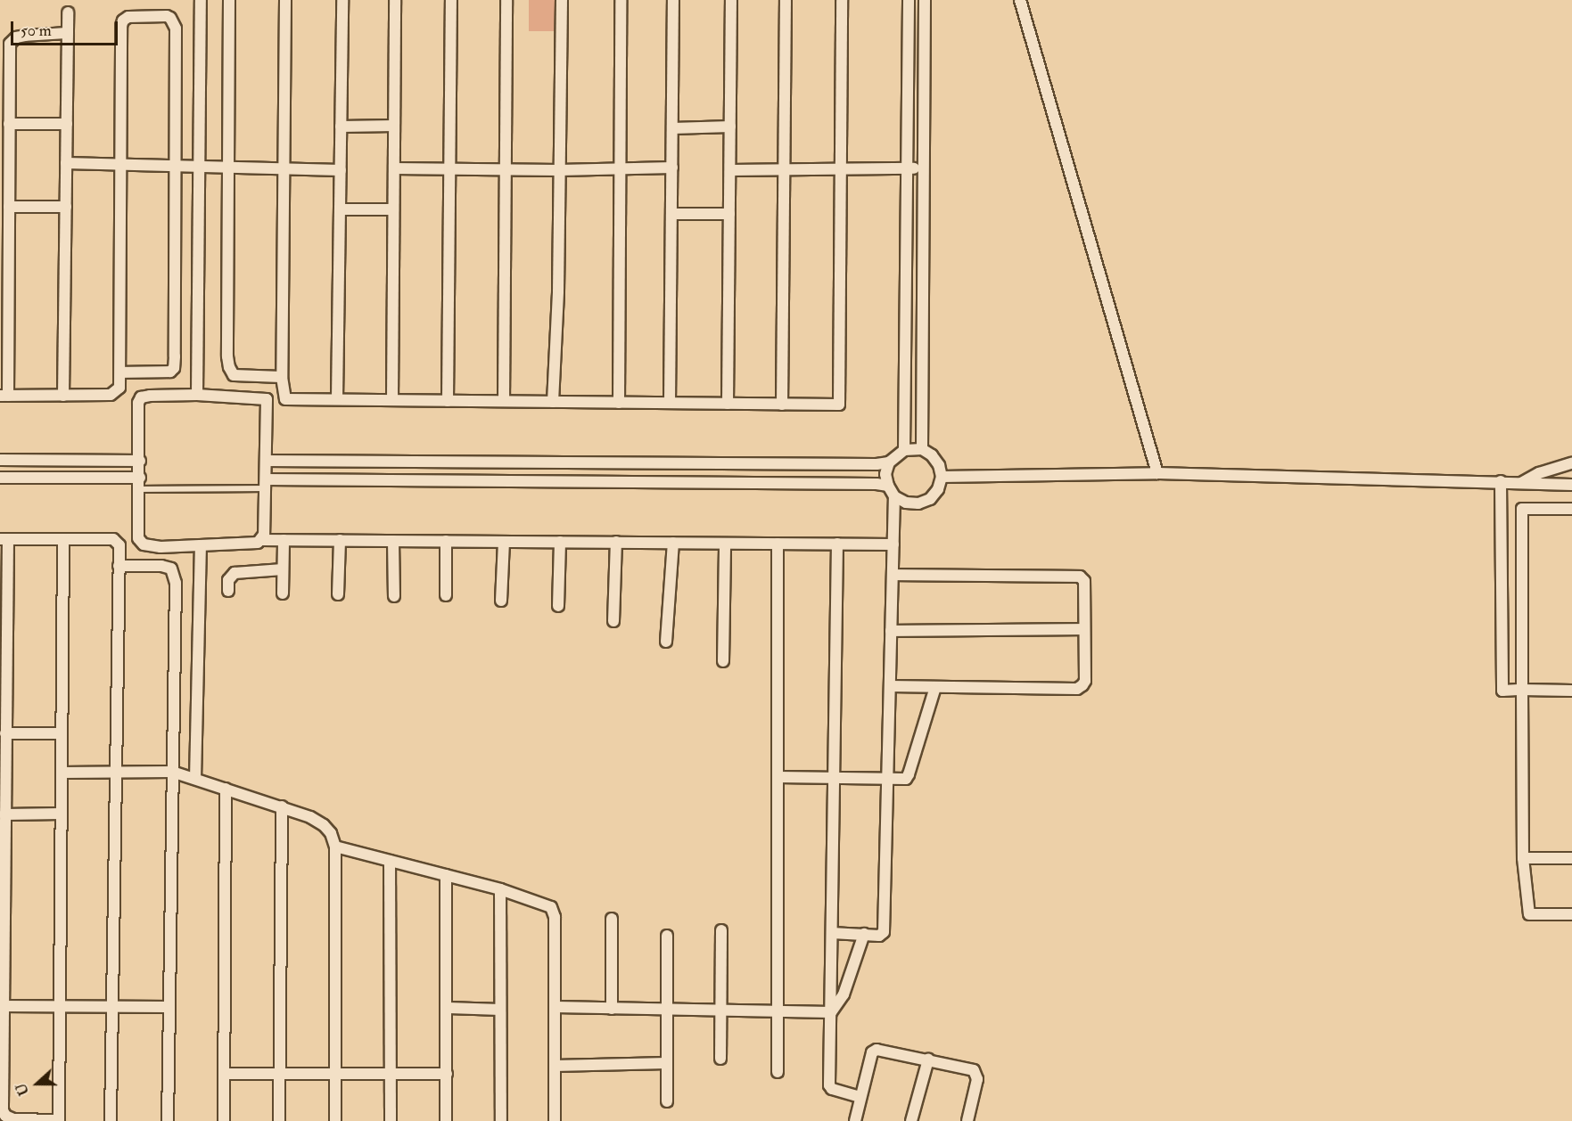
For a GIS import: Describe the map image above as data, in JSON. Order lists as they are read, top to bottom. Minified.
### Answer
{"scale_bar":"50 m","north":"left"}
